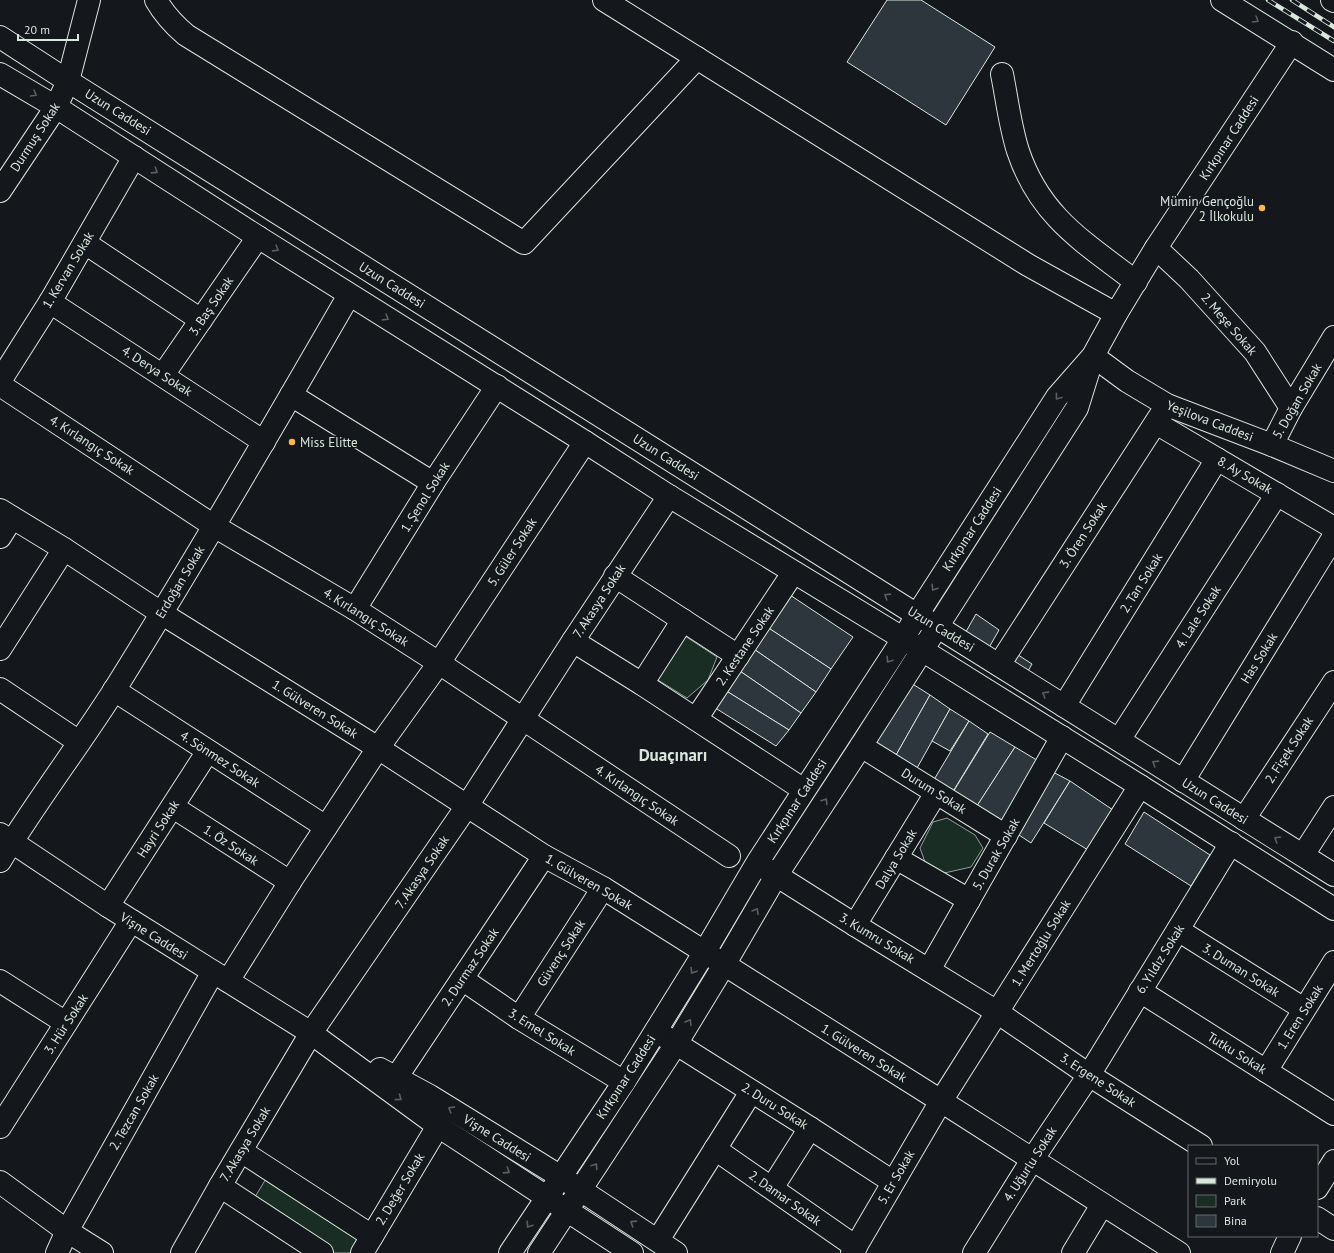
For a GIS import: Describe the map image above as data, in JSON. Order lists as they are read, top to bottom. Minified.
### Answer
{"streets":{"main road":["Uzun Caddesi","Durmuş Sokak","Kırkpınar Caddesi","1. Kervan Sokak","3. Baş Sokak","2. Meşe Sokak","4. Derya Sokak","5. Doğan Sokak","Yeşilova Caddesi","4. Kırlangıç Sokak","8. Ay Sokak","1. Şenol Sokak","3. Ören Sokak","5. Güler Sokak","Erdoğan Sokak","2. Tan Sokak","7. Akasya Sokak","4. Lale Sokak","2. Kestane Sokak","Has Sokak","1. Gülveren Sokak","2. Fişek Sokak","4. Sönmez Sokak","Durum Sokak","Hayri Sokak","1. Öz Sokak","5. Durak Sokak","Dalya Sokak","Vişne Caddesi","3. Kumru Sokak","1. Mertoğlu Sokak","Güvenç Sokak","6. Yıldız Sokak","2. Durmaz Sokak","3. Duman Sokak","1. Eren Sokak","3. Hür Sokak","3. Emel Sokak","Tutku Sokak","3. Ergene Sokak","2. Duru Sokak","2. Tezcan Sokak","4. Uğurlu Sokak","5. Er Sokak","2. Değer Sokak","2. Damar Sokak"]},"crossings":[["Uzun Caddesi","Durmuş Sokak"],["Uzun Caddesi","Kırkpınar Caddesi"],["Uzun Caddesi","1. Kervan Sokak"],["Uzun Caddesi","3. Baş Sokak"],["Uzun Caddesi","1. Şenol Sokak"],["Uzun Caddesi","3. Ören Sokak"],["Uzun Caddesi","5. Güler Sokak"],["Uzun Caddesi","Erdoğan Sokak"],["Uzun Caddesi","2. Tan Sokak"],["Uzun Caddesi","7. Akasya Sokak"],["Uzun Caddesi","4. Lale Sokak"],["Uzun Caddesi","2. Kestane Sokak"],["Uzun Caddesi","Has Sokak"],["Uzun Caddesi","2. Fişek Sokak"],["Uzun Caddesi","5. Durak Sokak"],["Uzun Caddesi","1. Mertoğlu Sokak"],["Uzun Caddesi","6. Yıldız Sokak"],["Kırkpınar Caddesi","2. Meşe Sokak"],["Kırkpınar Caddesi","Yeşilova Caddesi"],["Kırkpınar Caddesi","1. Gülveren Sokak"],["Kırkpınar Caddesi","Durum Sokak"],["Kırkpınar Caddesi","Vişne Caddesi"],["Kırkpınar Caddesi","3. Kumru Sokak"],["Kırkpınar Caddesi","3. Emel Sokak"],["Kırkpınar Caddesi","2. Duru Sokak"],["1. Kervan Sokak","4. Derya Sokak"],["3. Baş Sokak","4. Derya Sokak"],["2. Meşe Sokak","5. Doğan Sokak"],["4. Derya Sokak","Erdoğan Sokak"],["5. Doğan Sokak","Yeşilova Caddesi"],["Yeşilova Caddesi","8. Ay Sokak"],["Yeşilova Caddesi","3. Ören Sokak"],["4. Kırlangıç Sokak","1. Şenol Sokak"],["4. Kırlangıç Sokak","5. Güler Sokak"],["4. Kırlangıç Sokak","Erdoğan Sokak"],["4. Kırlangıç Sokak","7. Akasya Sokak"],["8. Ay Sokak","3. Ören Sokak"],["8. Ay Sokak","2. Tan Sokak"],["8. Ay Sokak","4. Lale Sokak"],["5. Güler Sokak","1. Gülveren Sokak"],["5. Güler Sokak","4. Sönmez Sokak"],["5. Güler Sokak","2. Tezcan Sokak"],["Erdoğan Sokak","1. Gülveren Sokak"],["Erdoğan Sokak","4. Sönmez Sokak"],["Erdoğan Sokak","Vişne Caddesi"],["7. Akasya Sokak","1. Gülveren Sokak"],["7. Akasya Sokak","Vişne Caddesi"],["1. Gülveren Sokak","1. Mertoğlu Sokak"],["1. Gülveren Sokak","Güvenç Sokak"],["1. Gülveren Sokak","2. Durmaz Sokak"],["1. Gülveren Sokak","4. Uğurlu Sokak"],["1. Gülveren Sokak","5. Er Sokak"],["4. Sönmez Sokak","Hayri Sokak"],["4. Sönmez Sokak","2. Tezcan Sokak"],["Durum Sokak","5. Durak Sokak"],["Durum Sokak","Dalya Sokak"],["Hayri Sokak","1. Öz Sokak"],["Hayri Sokak","Vişne Caddesi"],["1. Öz Sokak","2. Tezcan Sokak"],["5. Durak Sokak","3. Kumru Sokak"],["Dalya Sokak","3. Kumru Sokak"],["Vişne Caddesi","2. Durmaz Sokak"],["Vişne Caddesi","3. Hür Sokak"],["Vişne Caddesi","2. Tezcan Sokak"],["Vişne Caddesi","2. Değer Sokak"],["3. Kumru Sokak","1. Mertoğlu Sokak"],["3. Kumru Sokak","3. Ergene Sokak"],["1. Mertoğlu Sokak","3. Ergene Sokak"],["1. Mertoğlu Sokak","5. Er Sokak"],["Güvenç Sokak","3. Emel Sokak"],["6. Yıldız Sokak","3. Duman Sokak"],["6. Yıldız Sokak","Tutku Sokak"],["6. Yıldız Sokak","3. Ergene Sokak"],["6. Yıldız Sokak","4. Uğurlu Sokak"],["2. Durmaz Sokak","3. Emel Sokak"],["3. Duman Sokak","1. Eren Sokak"],["1. Eren Sokak","Tutku Sokak"],["3. Ergene Sokak","4. Uğurlu Sokak"],["2. Duru Sokak","5. Er Sokak"],["5. Er Sokak","2. Damar Sokak"]],"districts":["Duaçınarı"],"places":["Mümin Gençoğlu 2 İlkokulu","Miss Elitte"],"legend":["Yol","Demiryolu","Park","Bina"],"scale_bar":"20 m"}
